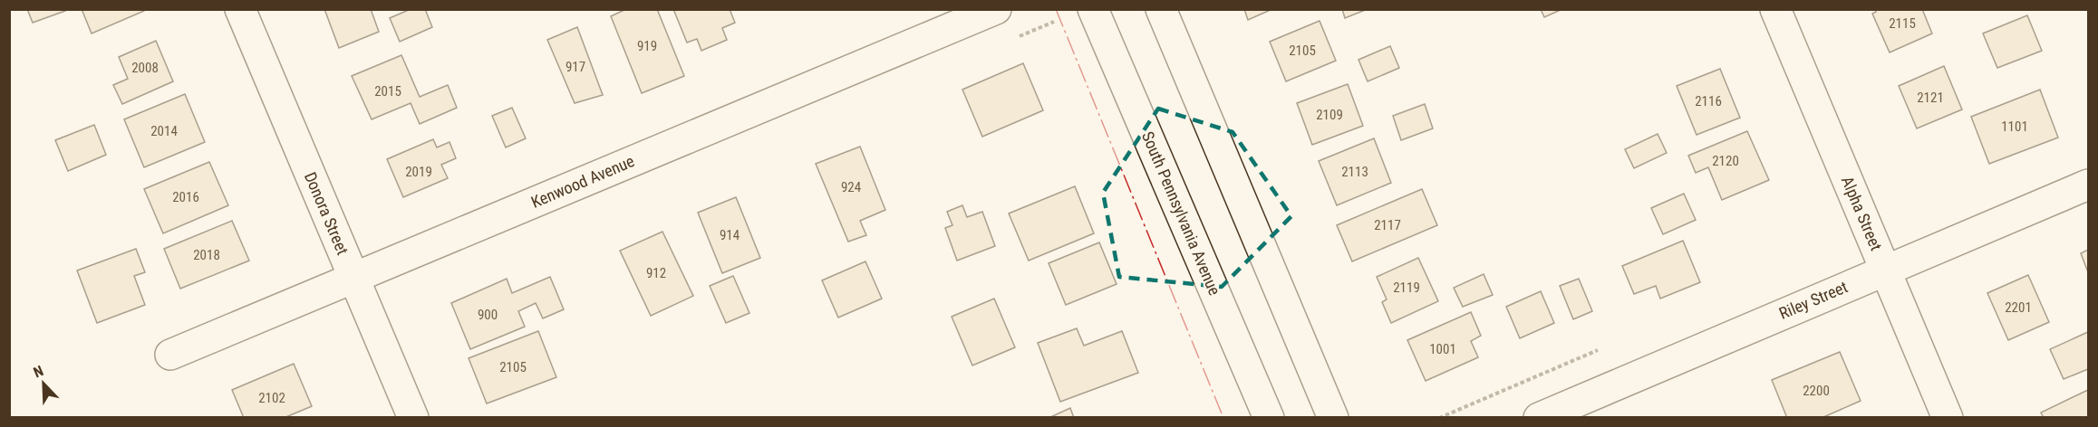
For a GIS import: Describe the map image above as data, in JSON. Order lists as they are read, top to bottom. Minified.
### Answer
{"streets":{"street":["Kenwood Avenue","Donora Street","South Pennsylvania Avenue","Alpha Street","Riley Street"]},"crossings":[["Kenwood Avenue","Donora Street"],["Alpha Street","Riley Street"]],"house_numbers":["2115","919","2105","917","2008","2015","2121","2116","2109","1101","2014","2120","2019","2113","924","2016","2117","914","2018","912","2119","2201","900","1001","2105","2200","2102"],"north":"top left"}
